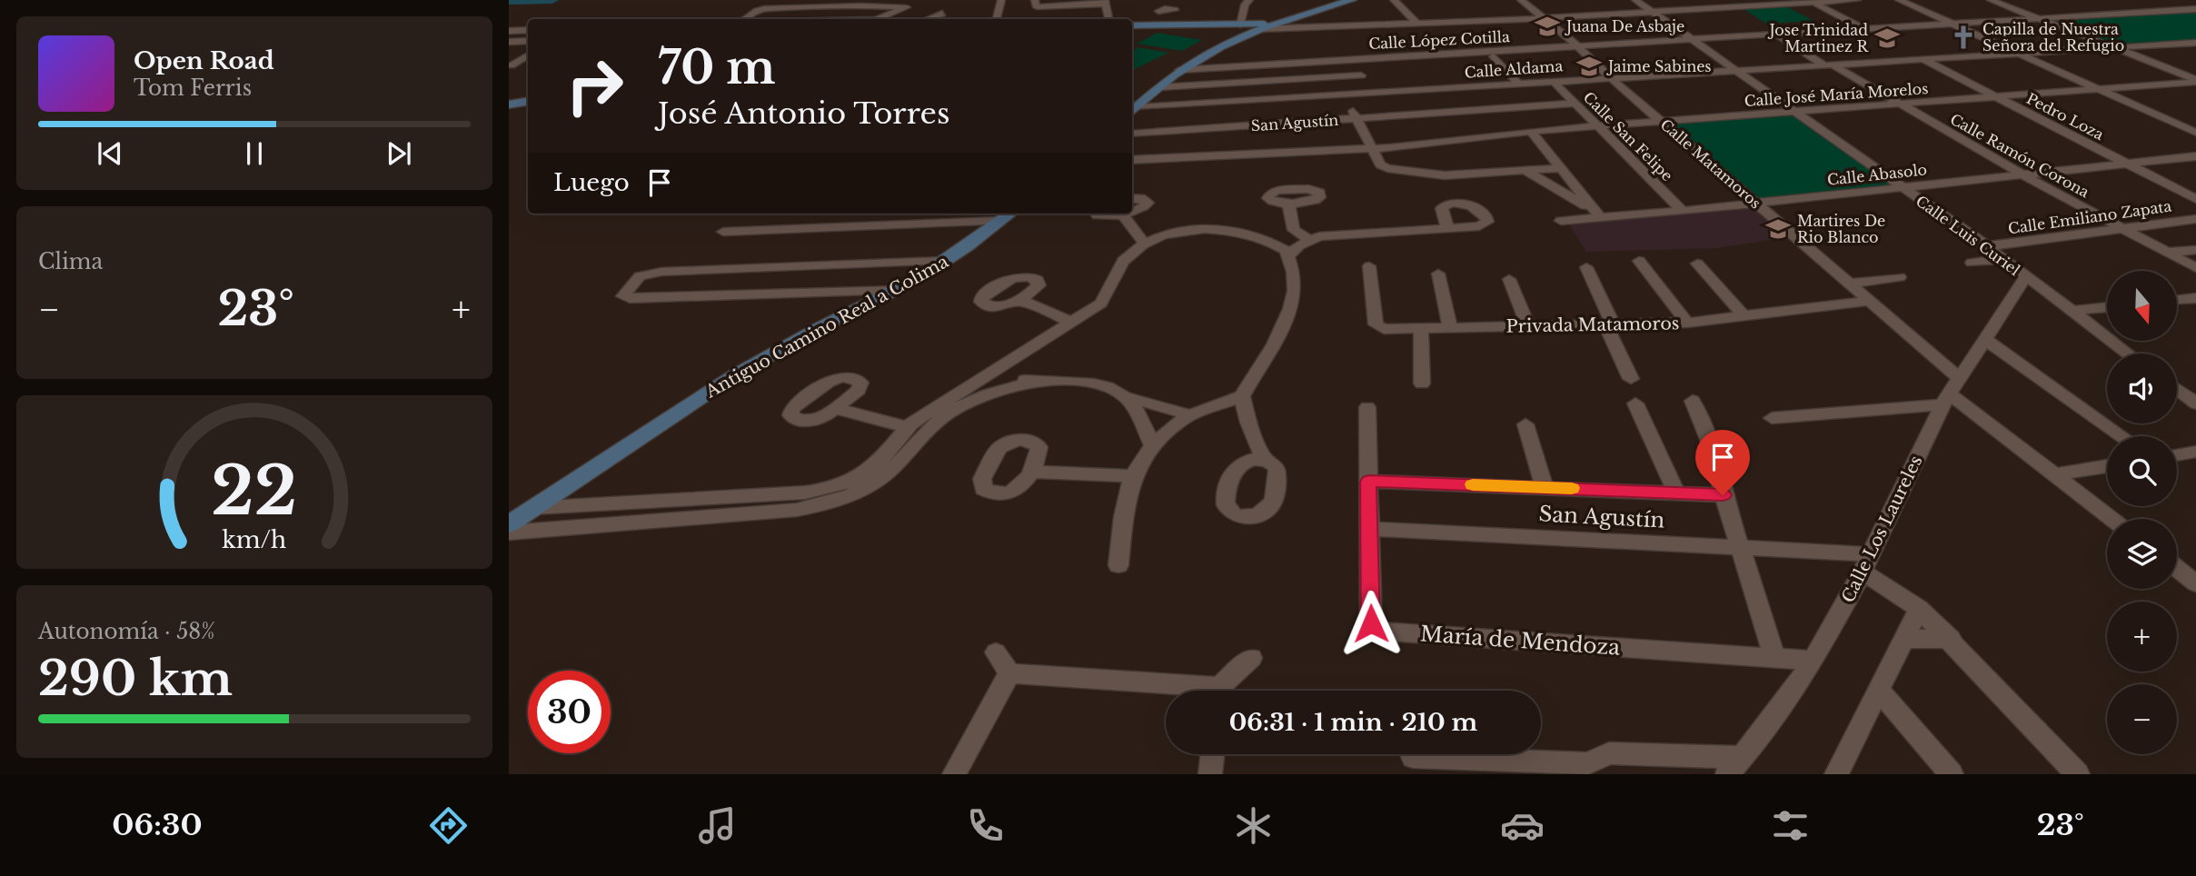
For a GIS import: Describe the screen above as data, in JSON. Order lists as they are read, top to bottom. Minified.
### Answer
{"streets":{"main road":["Antiguo Camino Real a Colima"],"street":["Calle López Cotilla","Calle Aldama","Calle José María Morelos","Pedro Loza","San Agustín","Calle San Felipe","Calle Ramón Corona","Calle Matamoros","Calle Abasolo","Calle Emiliano Zapata","Calle Luis Curiel","Privada Matamoros","Calle Los Laureles","María de Mendoza"]},"crossings":[["Calle López Cotilla","Calle Ramón Corona"],["Calle López Cotilla","Calle Matamoros"],["Calle López Cotilla","Calle Luis Curiel"],["Calle Aldama","Pedro Loza"],["Calle Aldama","Calle San Felipe"],["Calle Aldama","Calle Ramón Corona"],["Calle Aldama","Calle Matamoros"],["Calle Aldama","Calle Luis Curiel"],["Calle José María Morelos","Pedro Loza"],["Calle José María Morelos","Calle San Felipe"],["Calle José María Morelos","Calle Ramón Corona"],["Calle José María Morelos","Calle Matamoros"],["Calle José María Morelos","Calle Luis Curiel"],["Pedro Loza","Calle Abasolo"],["San Agustín","Calle San Felipe"],["San Agustín","Calle Los Laureles"],["San Agustín","María de Mendoza"],["Calle San Felipe","Calle Abasolo"],["Calle Ramón Corona","Calle Abasolo"],["Calle Ramón Corona","Calle Emiliano Zapata"],["Calle Matamoros","Calle Abasolo"],["Calle Matamoros","Privada Matamoros"],["Calle Matamoros","Calle Los Laureles"],["Calle Abasolo","Calle Luis Curiel"],["Calle Emiliano Zapata","Calle Luis Curiel"],["Calle Luis Curiel","Calle Los Laureles"],["Calle Los Laureles","María de Mendoza"]],"places":{"school or university":["Juana De Asbaje","Jose Trinidad Martinez R","Jaime Sabines","Martires De Rio Blanco"],"church":["Capilla de Nuestra Señora del Refugio"]},"north":"bottom","page":{"turn":["70 m","José Antonio Torres"],"song":["Open Road","Tom Ferris"],"then":"Luego","tile":["Clima",["Autonomía · 58%","290 km"]],"map_buttons":["+","−"],"heat":["−","23°","+"],"limit":"30","trip":"06:31 · 1 min · 210 m","tabs":["06:30","23°"],"gauge":["22","km/h"]}}
